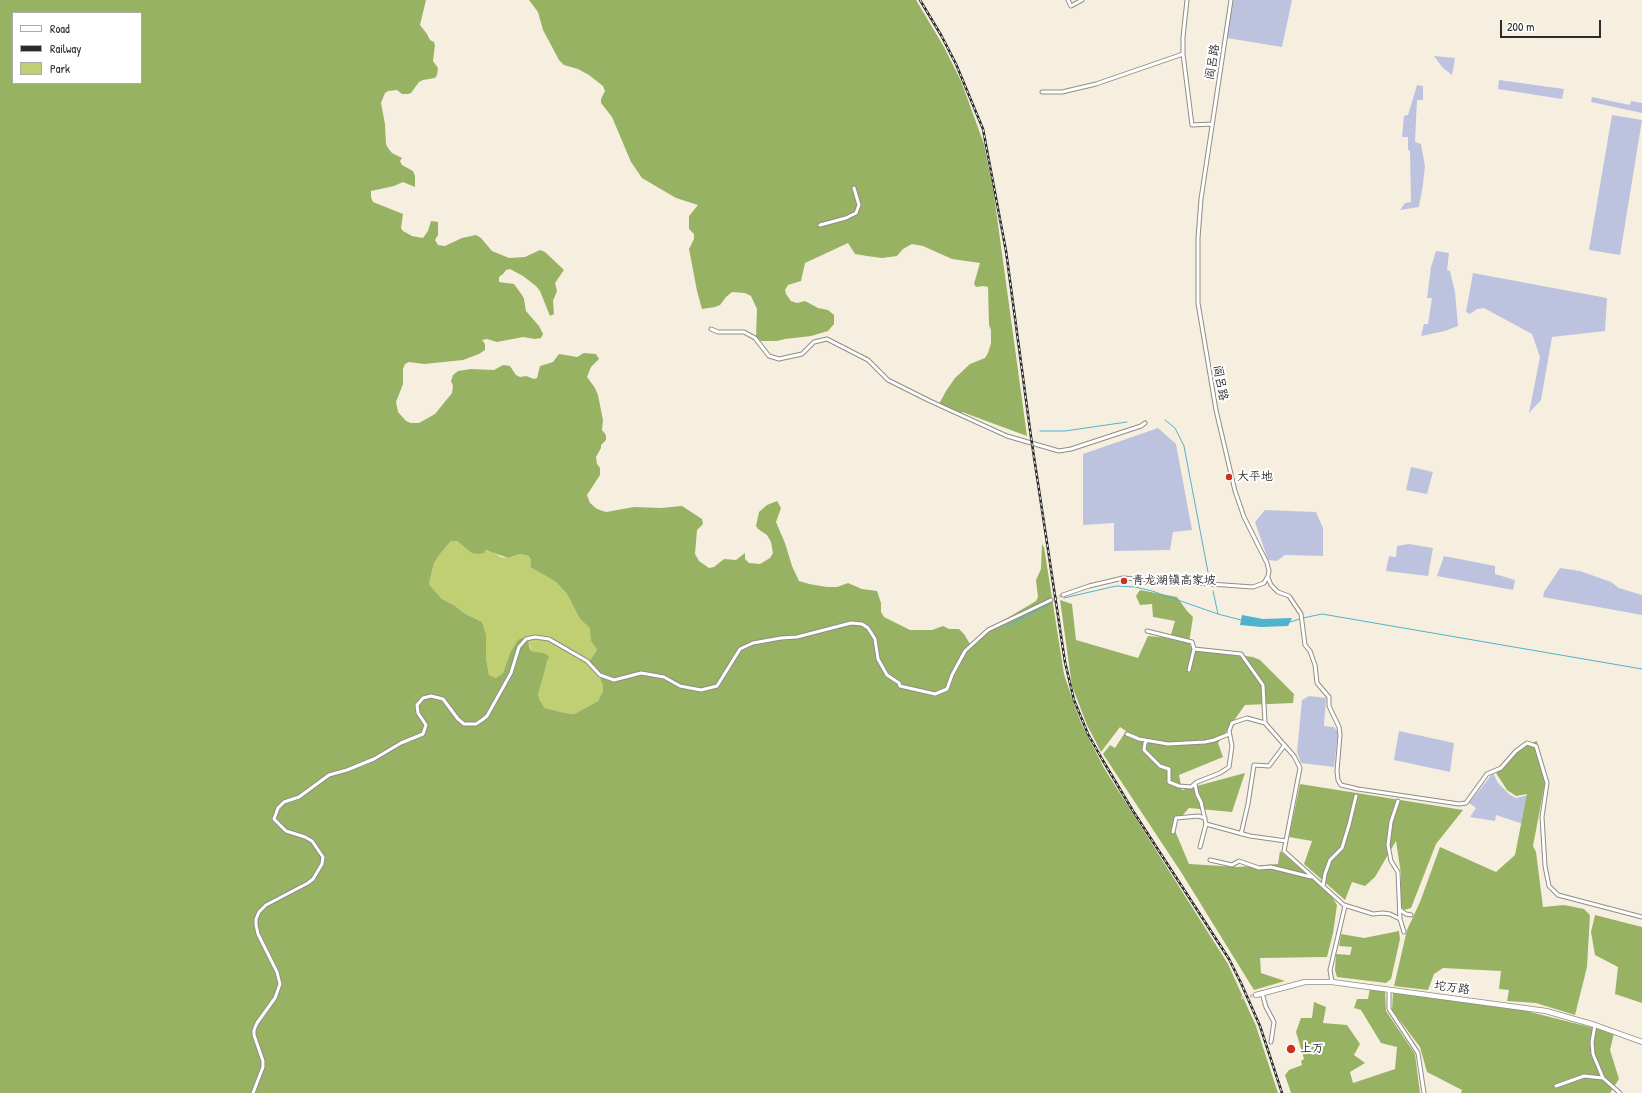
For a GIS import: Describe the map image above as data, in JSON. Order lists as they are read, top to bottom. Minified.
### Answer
{"streets":{"main road":["坨万路"],"street":["阎吕路"]},"places":["大平地","青龙湖镇高家坡","上万"],"legend":["Road","Railway","Park"],"scale_bar":"200 m"}
